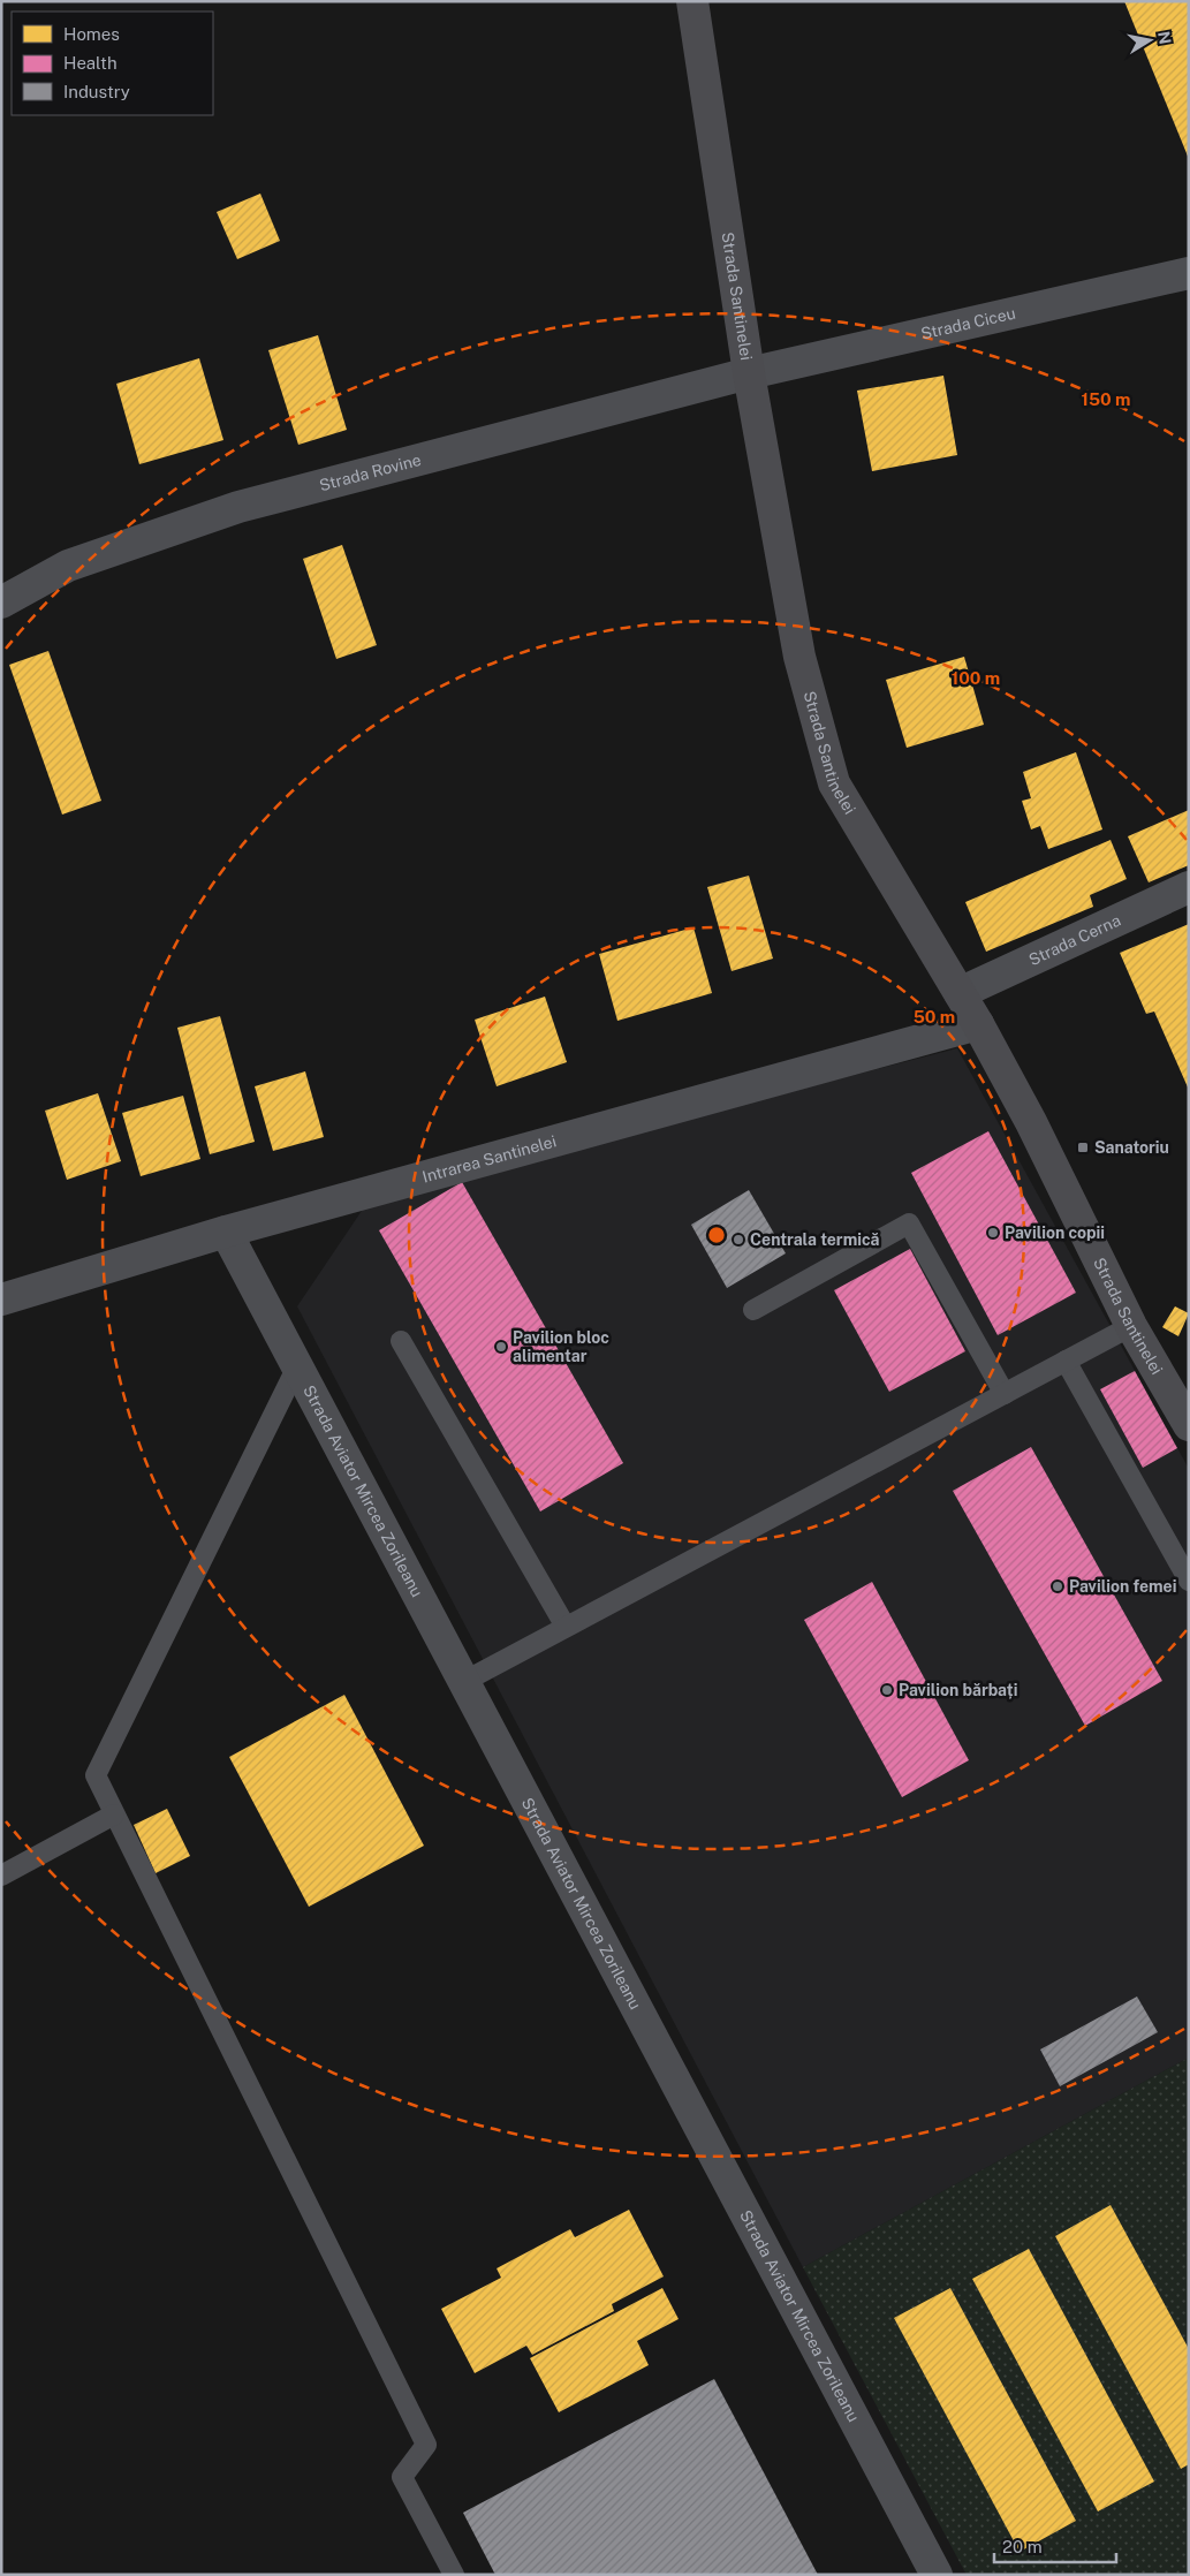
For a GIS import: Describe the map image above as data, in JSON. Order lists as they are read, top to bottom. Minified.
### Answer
{"streets":{"street":["Strada Santinelei","Strada Ciceu","Strada Rovine","Strada Cerna","Intrarea Santinelei","Strada Aviator Mircea Zorileanu"]},"crossings":[["Strada Santinelei","Strada Ciceu"],["Strada Santinelei","Strada Rovine"],["Strada Santinelei","Strada Cerna"],["Strada Santinelei","Intrarea Santinelei"],["Strada Ciceu","Strada Rovine"],["Intrarea Santinelei","Strada Aviator Mircea Zorileanu"]],"places":{"transit":["Sanatoriu"],"other":["Pavilion copii","Centrala termică","Pavilion bloc alimentar","Pavilion femei","Pavilion bărbați"]},"legend":["Homes","Health","Industry"],"scale_bar":"20 m","north":"right","rings":["150 m","100 m","50 m"]}
